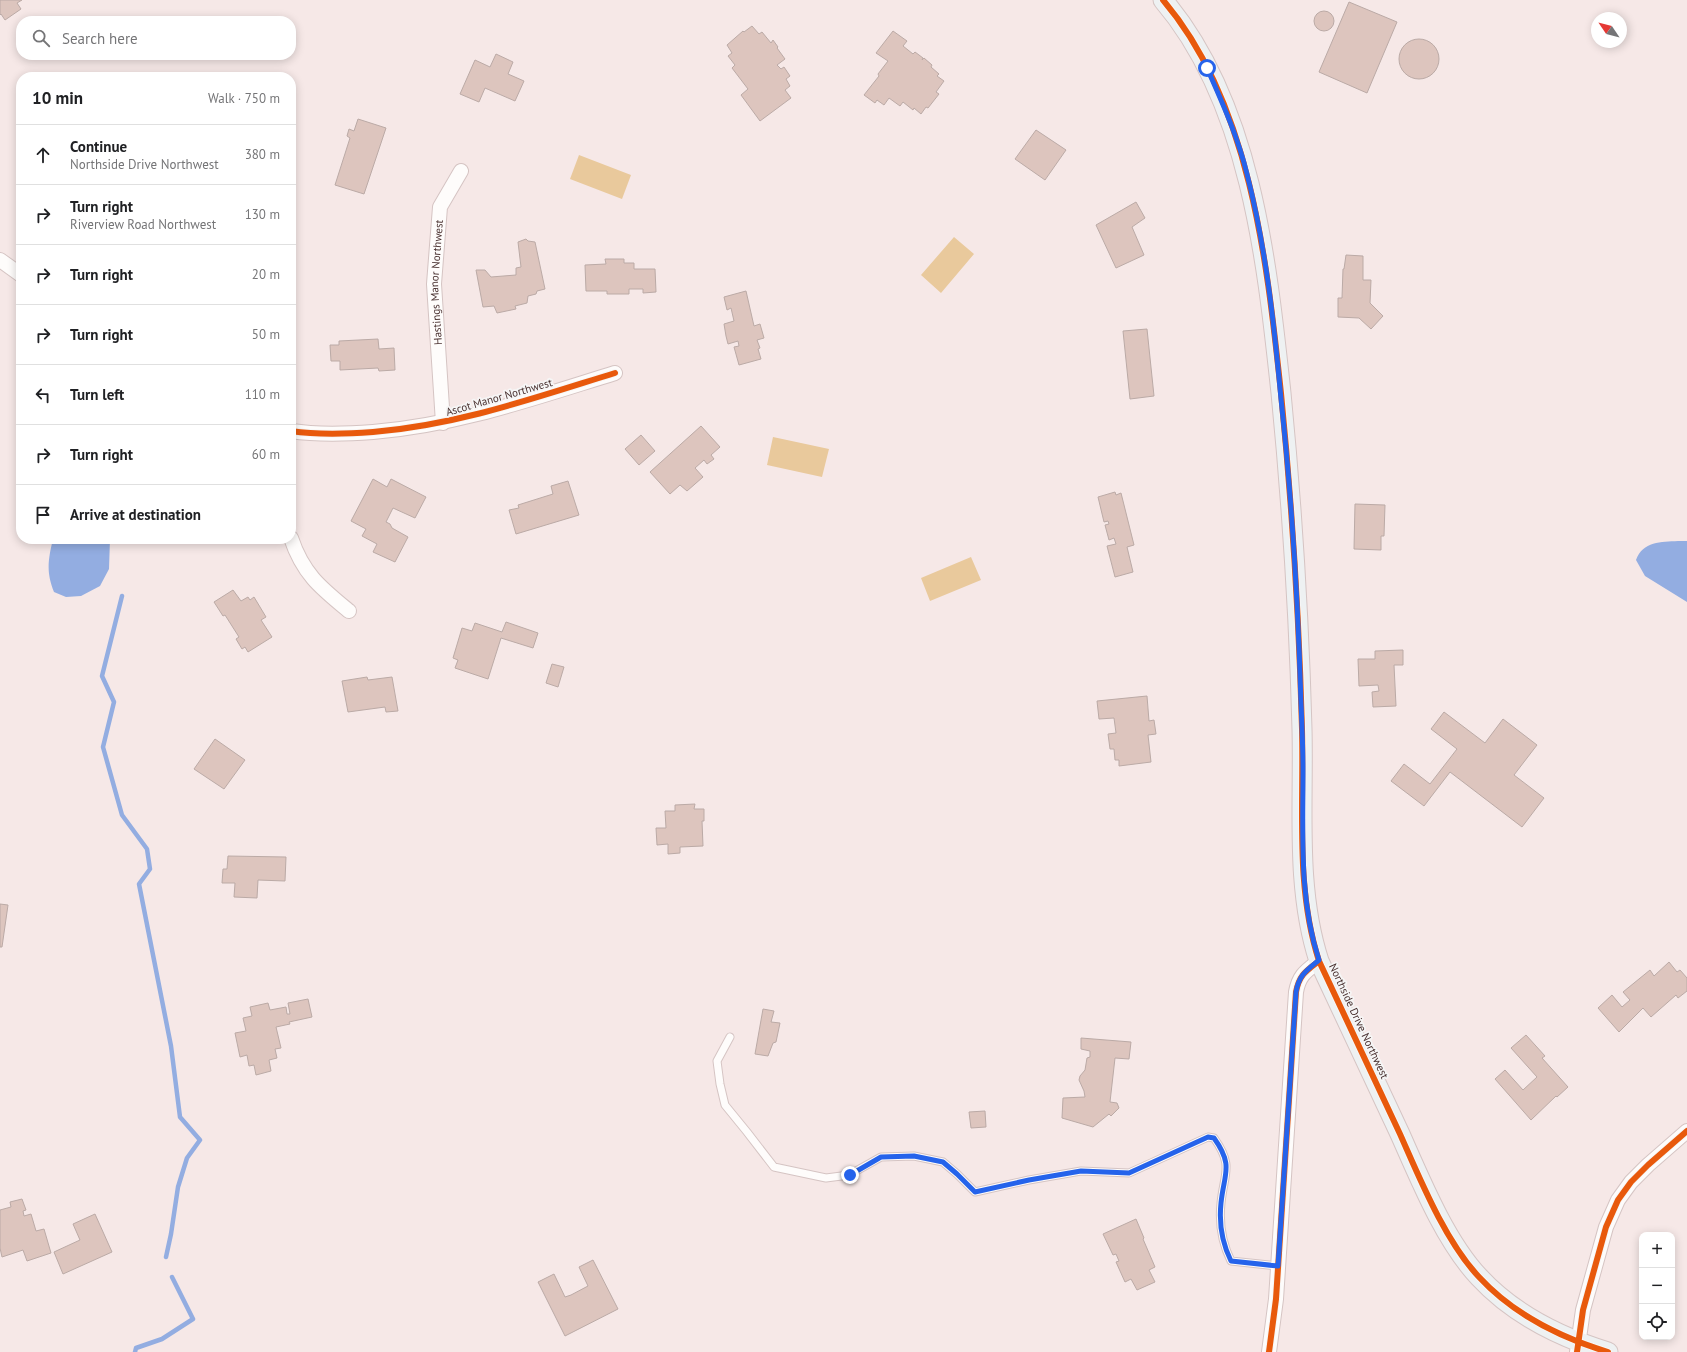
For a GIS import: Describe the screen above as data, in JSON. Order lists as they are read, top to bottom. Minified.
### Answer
{"streets":{"main road":["Northside Drive Northwest"],"street":["Hastings Manor Northwest","Ascot Manor Northwest"]},"crossings":[["Hastings Manor Northwest","Ascot Manor Northwest"]],"north":"top left","page":{"search":"Search here","heading":["10 min","Walk · 750 m"],"list":[["Continue","Northside Drive Northwest","380 m"],["Turn right","Riverview Road Northwest","130 m"],["Turn right","20 m"],["Turn right","50 m"],["Turn left","110 m"],["Turn right","60 m"],"Arrive at destination"],"map_buttons":["+","−"]}}
